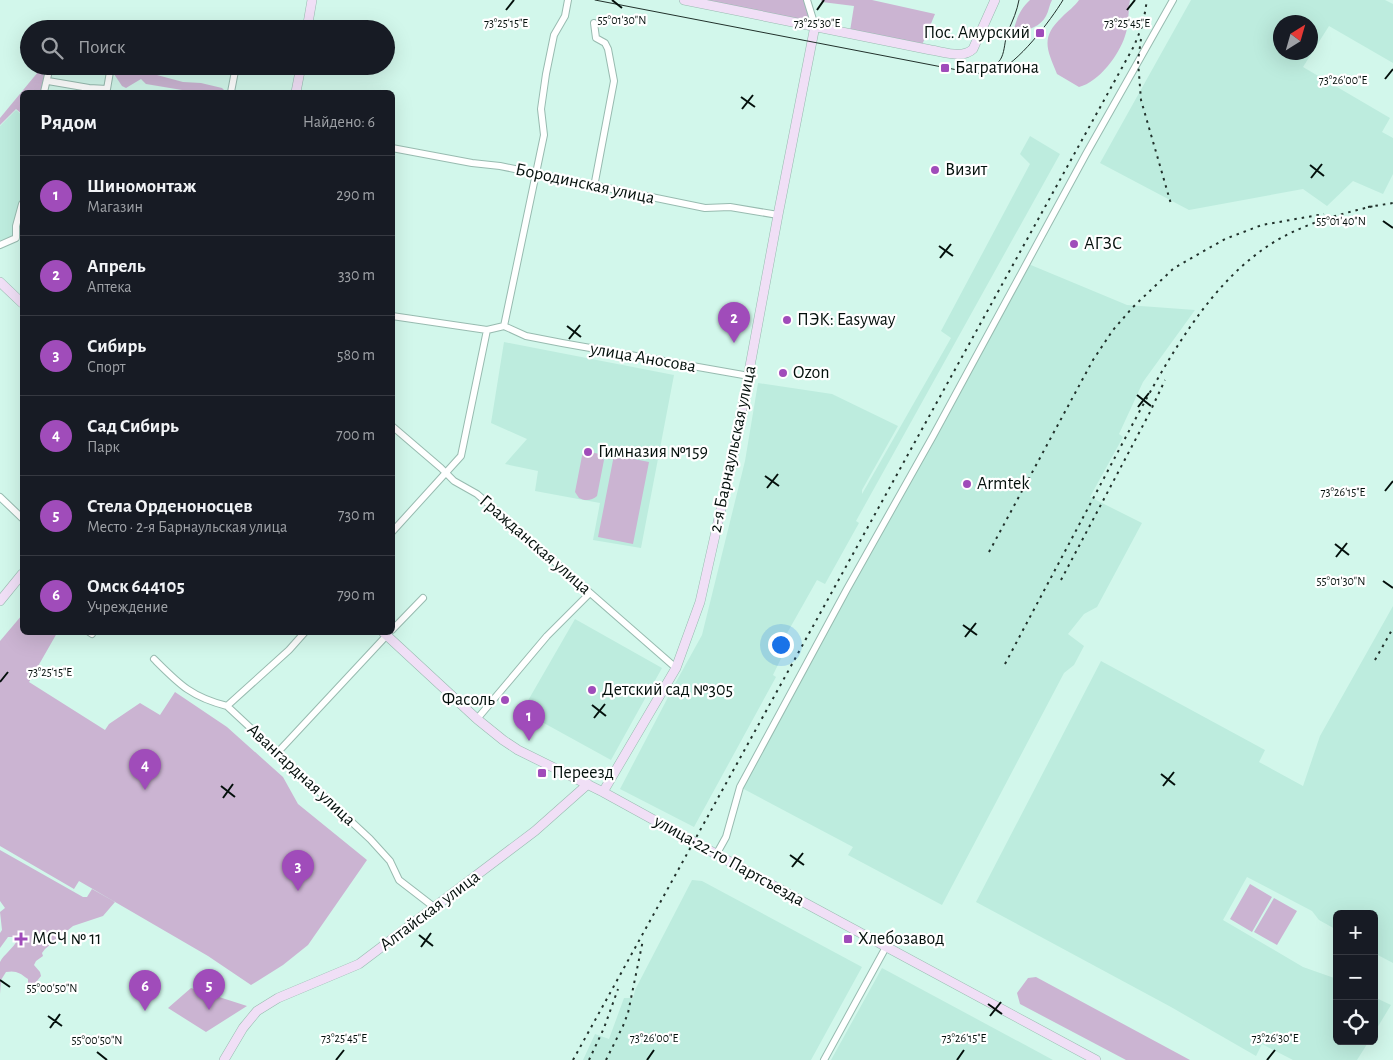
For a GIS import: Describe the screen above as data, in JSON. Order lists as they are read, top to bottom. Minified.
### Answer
{"streets":{"street":["Бородинская улица","улица Аносова","2-я Барнаульская улица","Гражданская улица","Авангардная улица","улица 22-го Партсъезда","Алтайская улица"]},"crossings":[["Бородинская улица","2-я Барнаульская улица"],["улица Аносова","2-я Барнаульская улица"],["2-я Барнаульская улица","Гражданская улица"],["2-я Барнаульская улица","улица 22-го Партсъезда"],["Авангардная улица","Алтайская улица"],["улица 22-го Партсъезда","Алтайская улица"]],"places":{"transit":["Пос. Амурский","Багратиона","Переезд","Хлебозавод"],"other":["Визит","АГЗС","ПЭК: Easyway","Ozon","Гимназия №159","Armtek","Детский сад №305","Фасоль"],"health":["МСЧ № 11"]},"north":"top right","page":{"search":"Поиск","heading":["Рядом","Найдено: 6"],"list":[{"mark":"1","name":"Шиномонтаж","note":"Магазин","value":"290 m"},{"mark":"2","name":"Апрель","note":"Аптека","value":"330 m"},{"mark":"3","name":"Сибирь","note":"Спорт","value":"580 m"},{"mark":"4","name":"Сад Сибирь","note":"Парк","value":"700 m"},{"mark":"5","name":"Стела Орденоносцев","note":"Место · 2-я Барнаульская улица","value":"730 m"},{"mark":"6","name":"Омск 644105","note":"Учреждение","value":"790 m"}],"pins":["2","1","4","3","5","6"],"map_buttons":["+","−"]},"coordinates":["55°01'30\"N","73°25'15\"E","73°25'30\"E","73°25'45\"E","73°26'00\"E","55°01'40\"N","73°26'15\"E","55°00'50\"N","73°26'30\"E"]}
